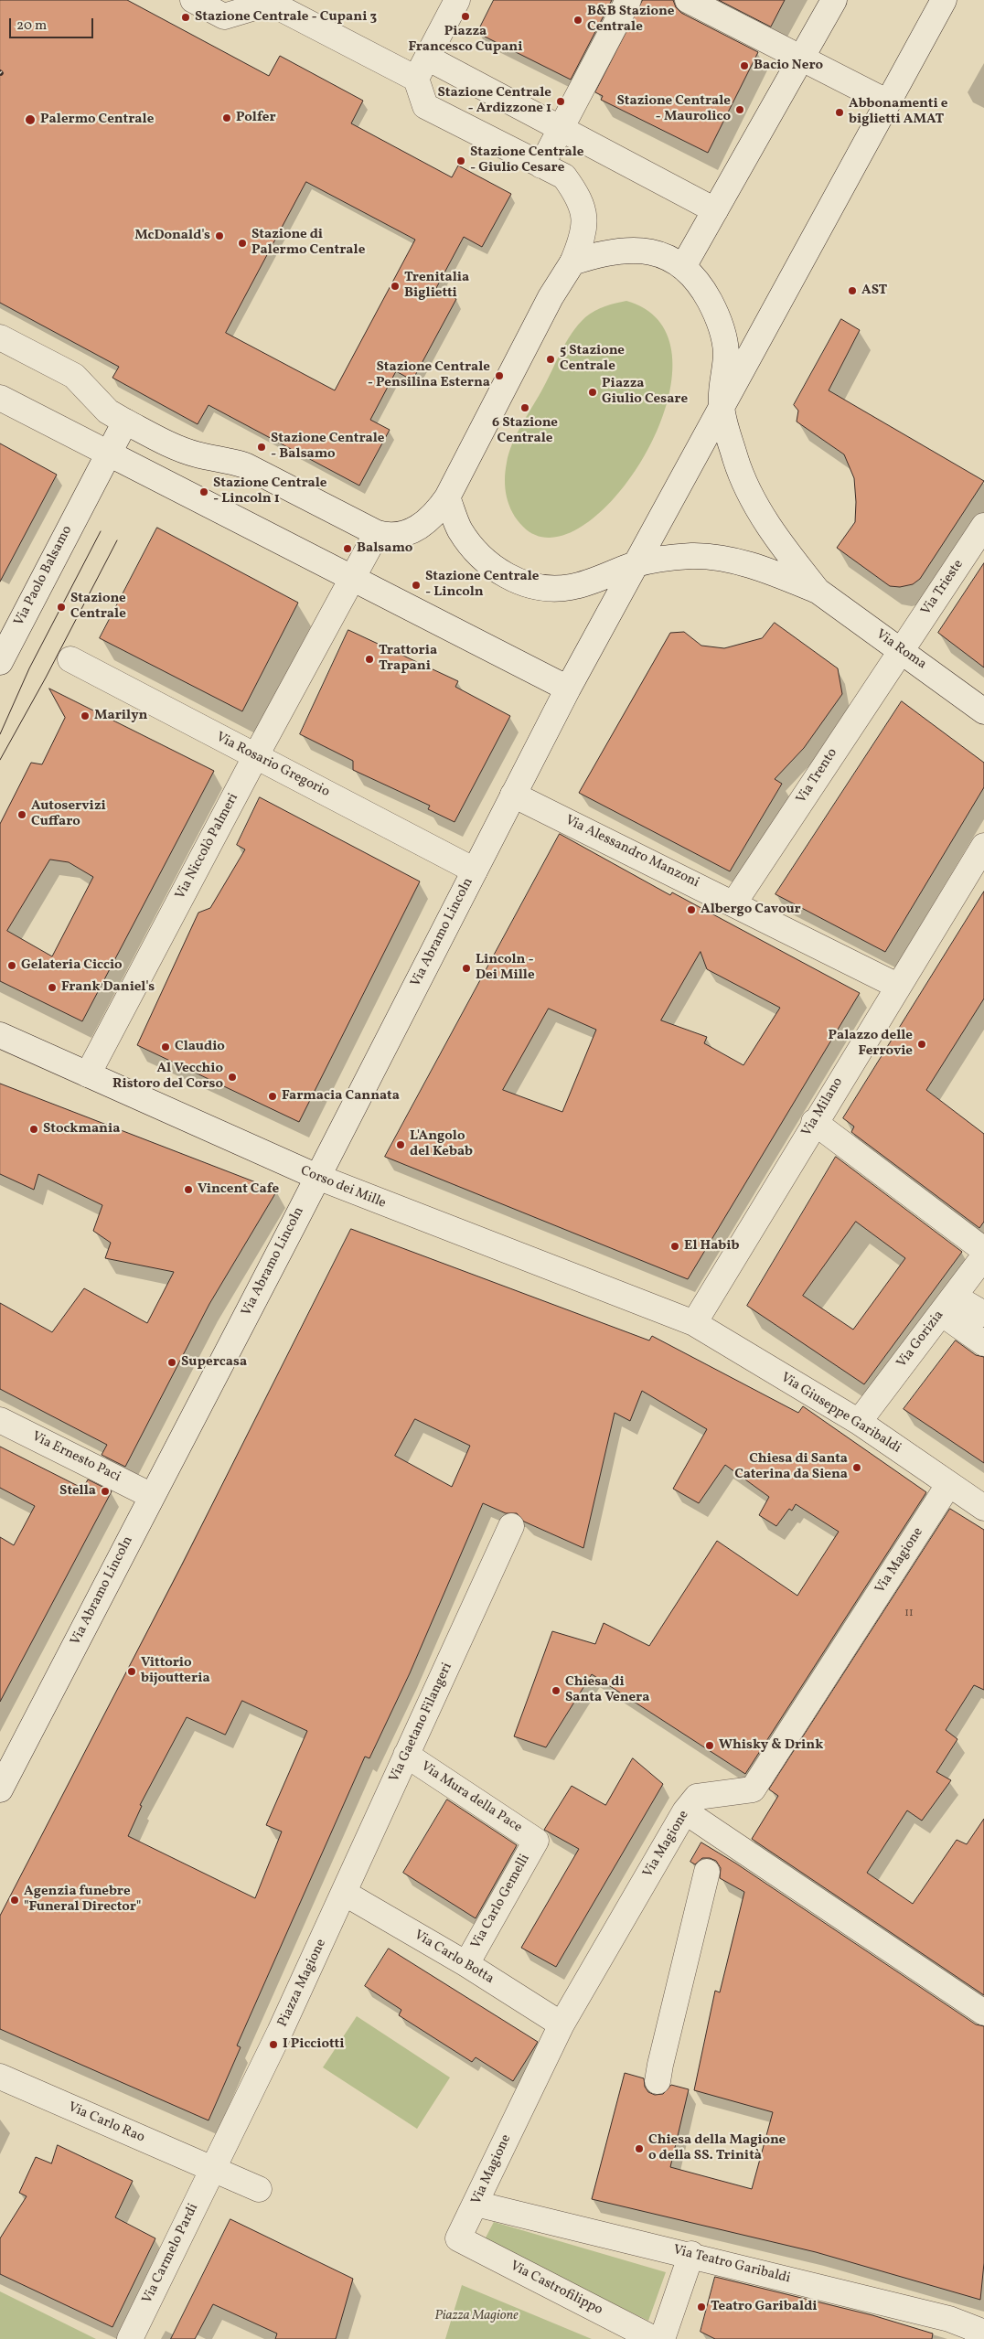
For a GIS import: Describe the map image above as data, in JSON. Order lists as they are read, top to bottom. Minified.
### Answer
{"streets":{"street":["Via Paolo Balsamo","Via Trieste","Via Roma","Via Rosario Gregorio","Via Trento","Via Niccolò Palmeri","Via Alessandro Manzoni","Via Abramo Lincoln","Via Milano","Corso dei Mille","Via Gorizia","Via Giuseppe Garibaldi","Via Ernesto Paci","Via Magione","Via Gaetano Filangeri","Via Mura della Pace","Via Carlo Gemelli","Via Carlo Botta","Piazza Magione","Via Carlo Rao","Via Carmelo Pardi","Via Teatro Garibaldi","Via Castrofilippo"]},"crossings":[["Via Trieste","Via Roma"],["Via Trieste","Via Trento"],["Via Roma","Via Trento"],["Via Rosario Gregorio","Via Niccolò Palmeri"],["Via Rosario Gregorio","Via Abramo Lincoln"],["Via Trento","Via Alessandro Manzoni"],["Via Niccolò Palmeri","Corso dei Mille"],["Via Alessandro Manzoni","Via Abramo Lincoln"],["Via Alessandro Manzoni","Via Milano"],["Via Abramo Lincoln","Corso dei Mille"],["Via Abramo Lincoln","Via Ernesto Paci"],["Via Milano","Corso dei Mille"],["Via Milano","Via Giuseppe Garibaldi"],["Corso dei Mille","Via Giuseppe Garibaldi"],["Via Gorizia","Via Giuseppe Garibaldi"],["Via Giuseppe Garibaldi","Via Magione"],["Via Magione","Via Carlo Botta"],["Via Magione","Via Teatro Garibaldi"],["Via Magione","Via Castrofilippo"],["Via Gaetano Filangeri","Via Mura della Pace"],["Via Gaetano Filangeri","Via Carlo Botta"],["Via Gaetano Filangeri","Piazza Magione"],["Via Mura della Pace","Via Carlo Gemelli"],["Via Carlo Gemelli","Via Carlo Botta"],["Piazza Magione","Via Carlo Rao"],["Piazza Magione","Via Carmelo Pardi"],["Via Carlo Rao","Via Carmelo Pardi"]],"parks":["Piazza Magione"],"places":["Piazza Francesco Cupani","Stazione Centrale - Cupani 3","B&B Stazione Centrale","Bacio Nero","Stazione Centrale - Ardizzone 1","Stazione Centrale - Maurolico","Abbonamenti e biglietti AMAT","Polfer","Palermo Centrale","Stazione Centrale - Giulio Cesare","McDonald's","Stazione di Palermo Centrale","Trenitalia Biglietti","AST","5 Stazione Centrale","Stazione Centrale - Pensilina Esterna","Piazza Giulio Cesare","6 Stazione Centrale","Stazione Centrale - Balsamo","Stazione Centrale - Lincoln 1","Balsamo","Stazione Centrale - Lincoln","Stazione Centrale","Trattoria Trapani","Marilyn","Autoservizi Cuffaro","Albergo Cavour","Gelateria Ciccio","Lincoln - Dei Mille","Frank Daniel's","Palazzo delle Ferrovie","Claudio","Al Vecchio Ristoro del Corso","Farmacia Cannata","Stockmania","L'Angolo del Kebab","Vincent Cafe","El Habib","Supercasa","Chiesa di Santa Caterina da Siena","Stella","Vittorio bijoutteria","Chiesa di Santa Venera","Whisky & Drink","Agenzia funebre \"Funeral Director\"","I Picciotti","Chiesa della Magione o della SS. Trinità","Teatro Garibaldi"],"house_numbers":["11"],"scale_bar":"20 m"}
